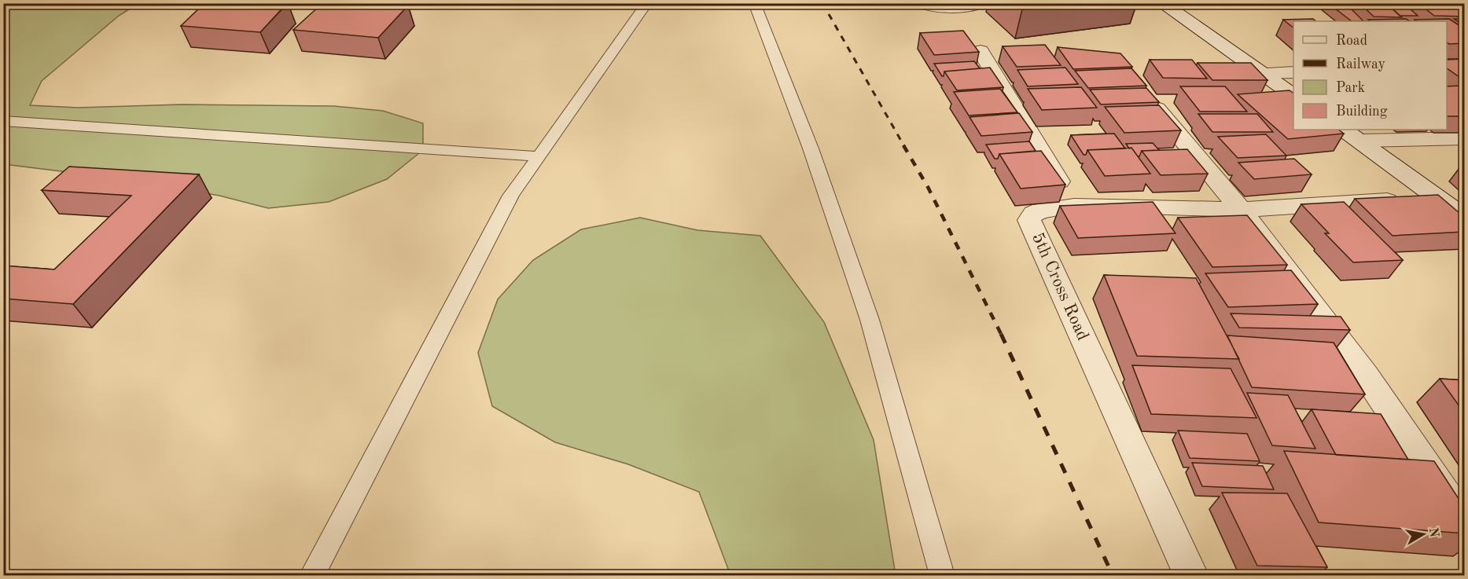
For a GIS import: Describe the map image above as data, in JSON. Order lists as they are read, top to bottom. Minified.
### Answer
{"streets":{"street":["5th Cross Road"]},"legend":["Road","Railway","Park","Building"],"north":"right"}
